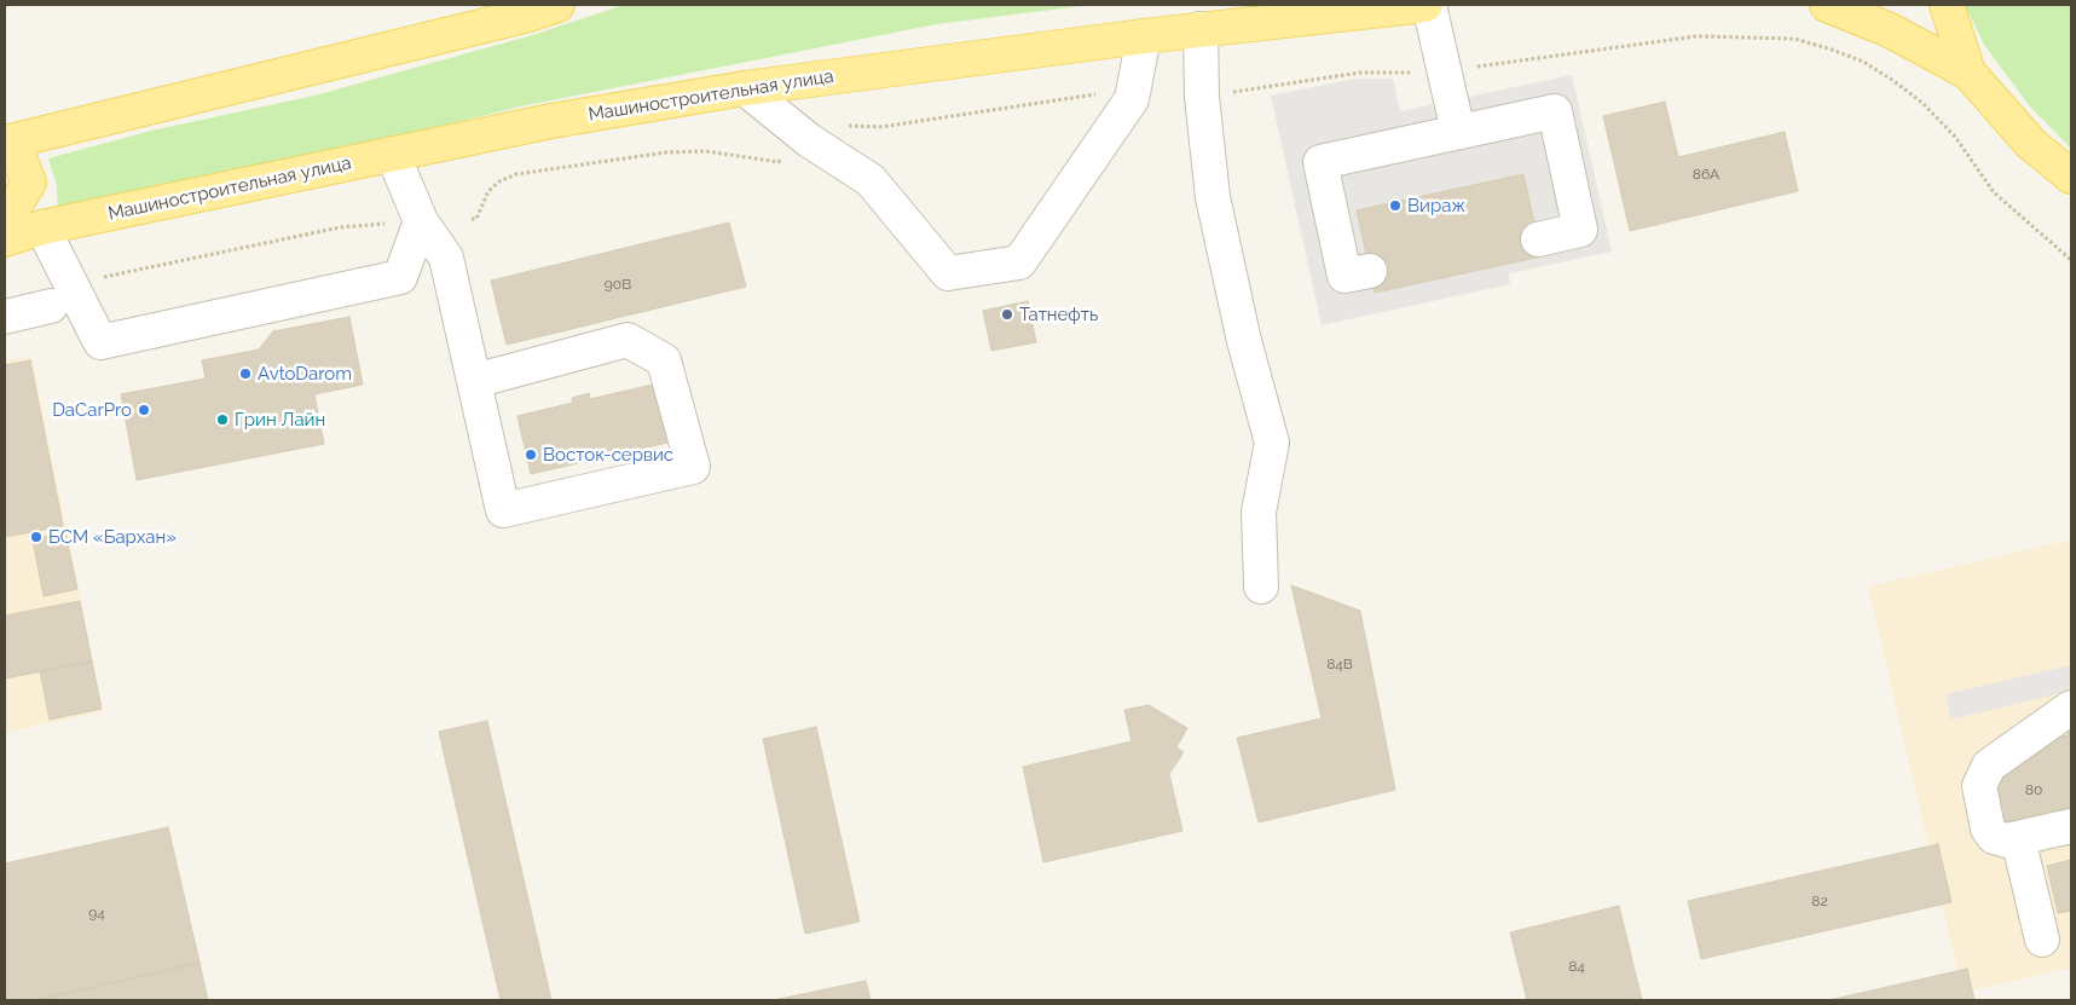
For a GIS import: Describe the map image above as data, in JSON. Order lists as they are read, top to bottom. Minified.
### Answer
{"streets":{"main road":["Машиностроительная улица"]},"places":["Вираж","Татнефть","AvtoDarom","DaCarPro","Грин Лайн","Восток-сервис","БСМ «Бархан»"],"house_numbers":["86А","90В","84В","80","82","94","84"]}
